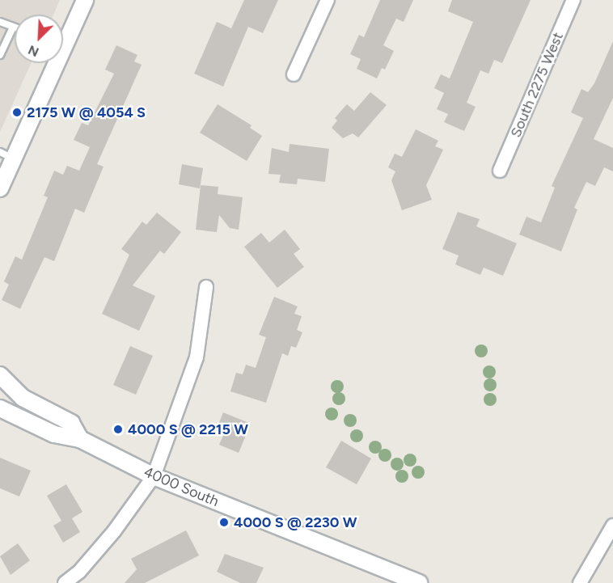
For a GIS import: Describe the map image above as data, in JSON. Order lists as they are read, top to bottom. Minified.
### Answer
{"streets":{"street":["South 2275 West","4000 South"]},"places":["2175 W @ 4054 S","4000 S @ 2215 W","4000 S @ 2230 W"],"north":"bottom left"}
